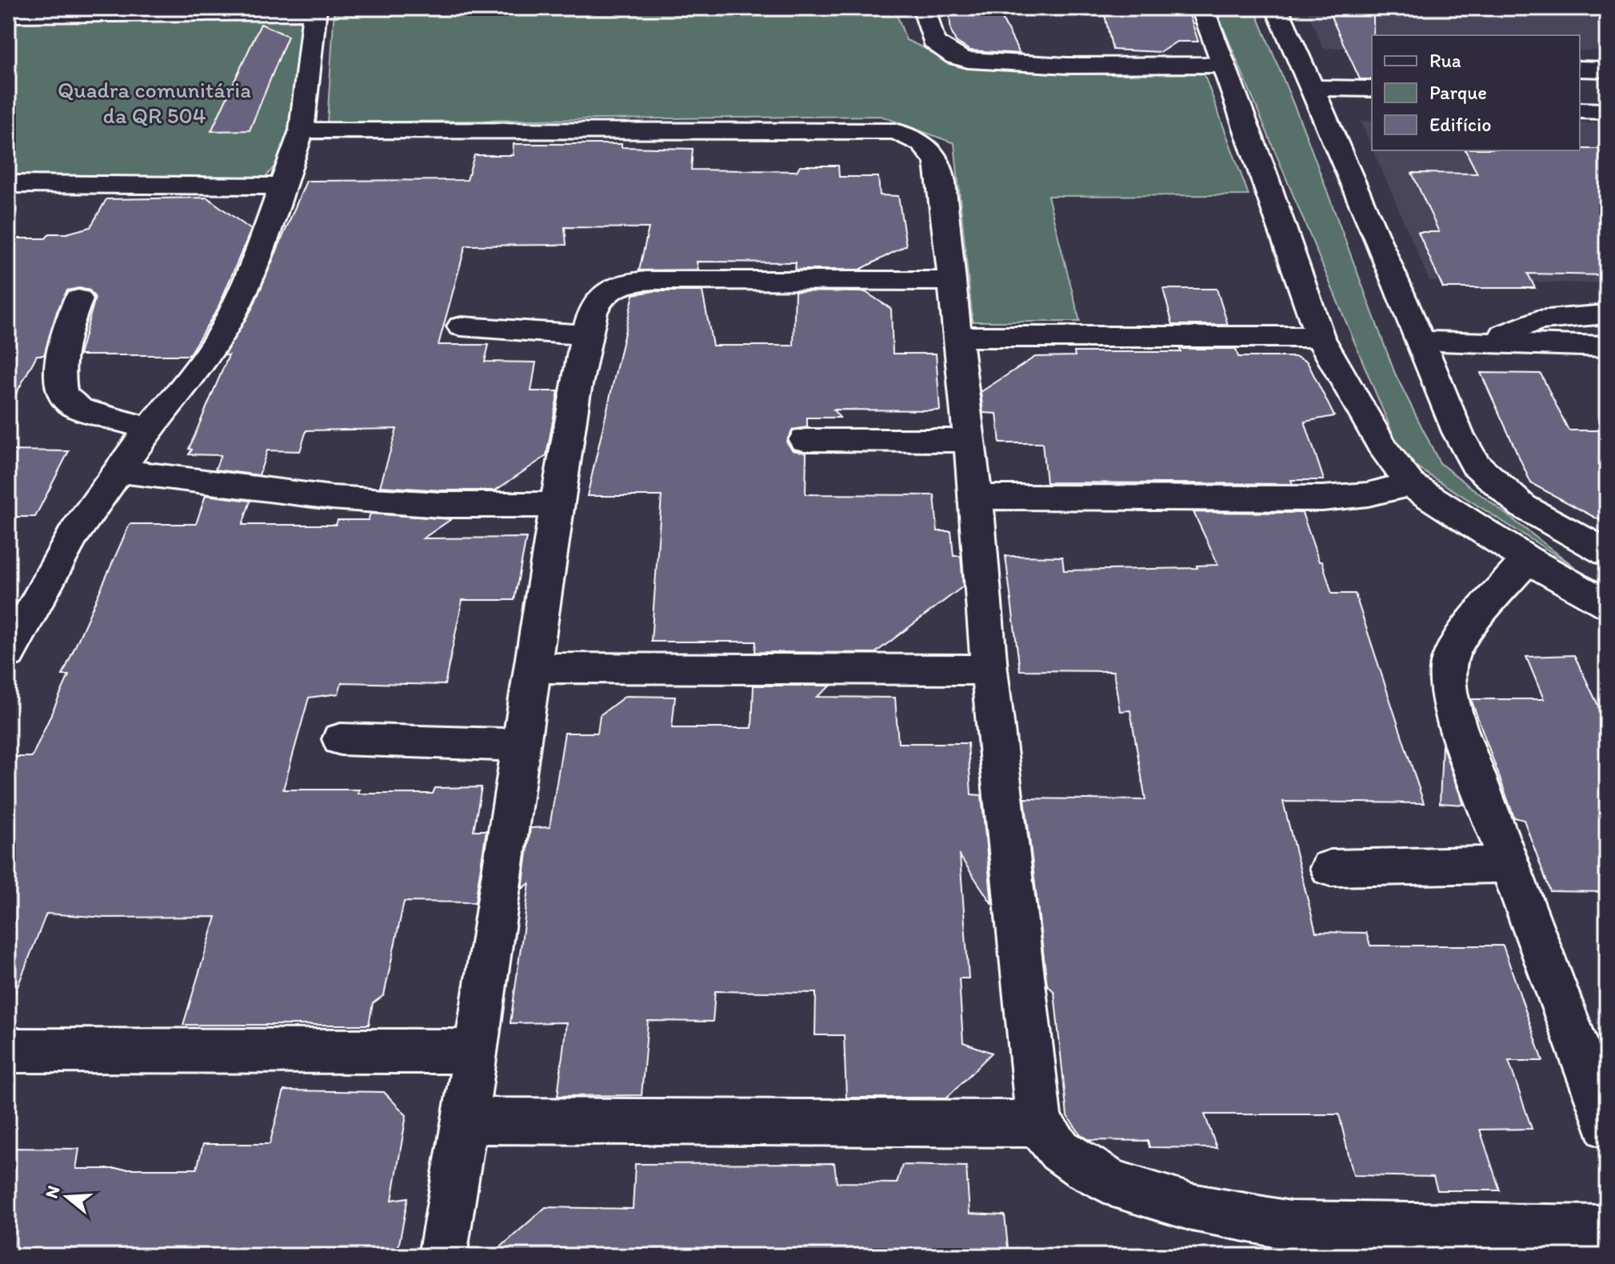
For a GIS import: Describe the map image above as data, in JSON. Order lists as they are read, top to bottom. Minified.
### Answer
{"parks":["Quadra comunitária da QR 504"],"legend":["Rua","Parque","Edifício"],"north":"left"}
